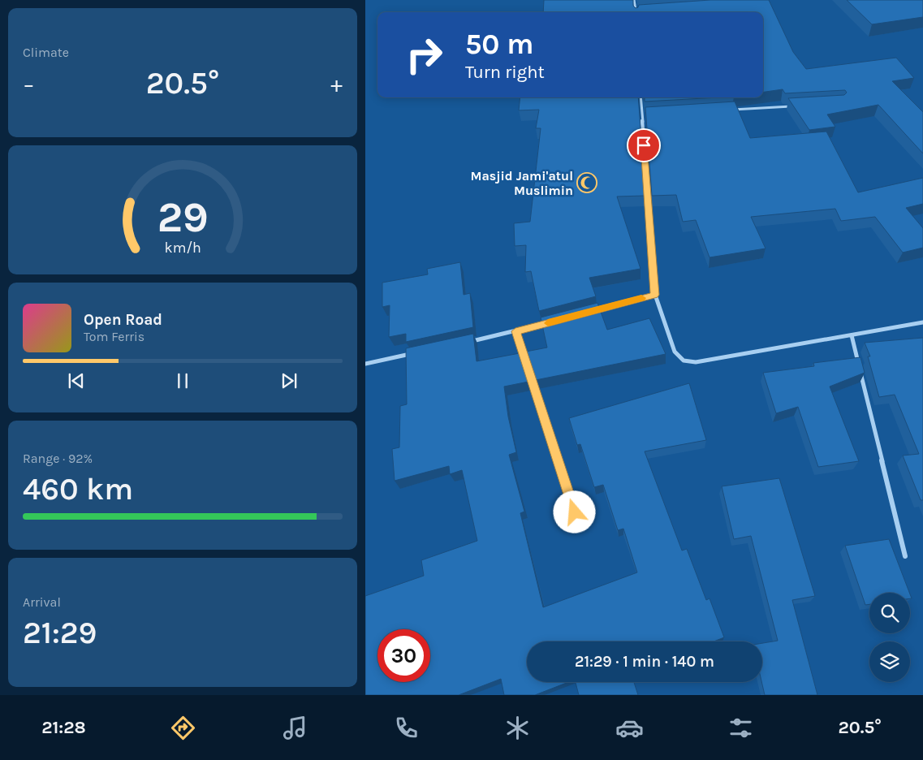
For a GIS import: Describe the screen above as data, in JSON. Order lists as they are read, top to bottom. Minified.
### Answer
{"places":{"mosque":["Masjid Jami'atul Muslimin"]},"page":{"tile":["Climate",["Range · 92%","460 km"],["Arrival","21:29"]],"turn":["50 m","Turn right"],"heat":["−","20.5°","+"],"song":["Open Road","Tom Ferris"],"limit":"30","trip":"21:29 · 1 min · 140 m","tabs":["21:28","20.5°"],"gauge":["29","km/h"]}}
